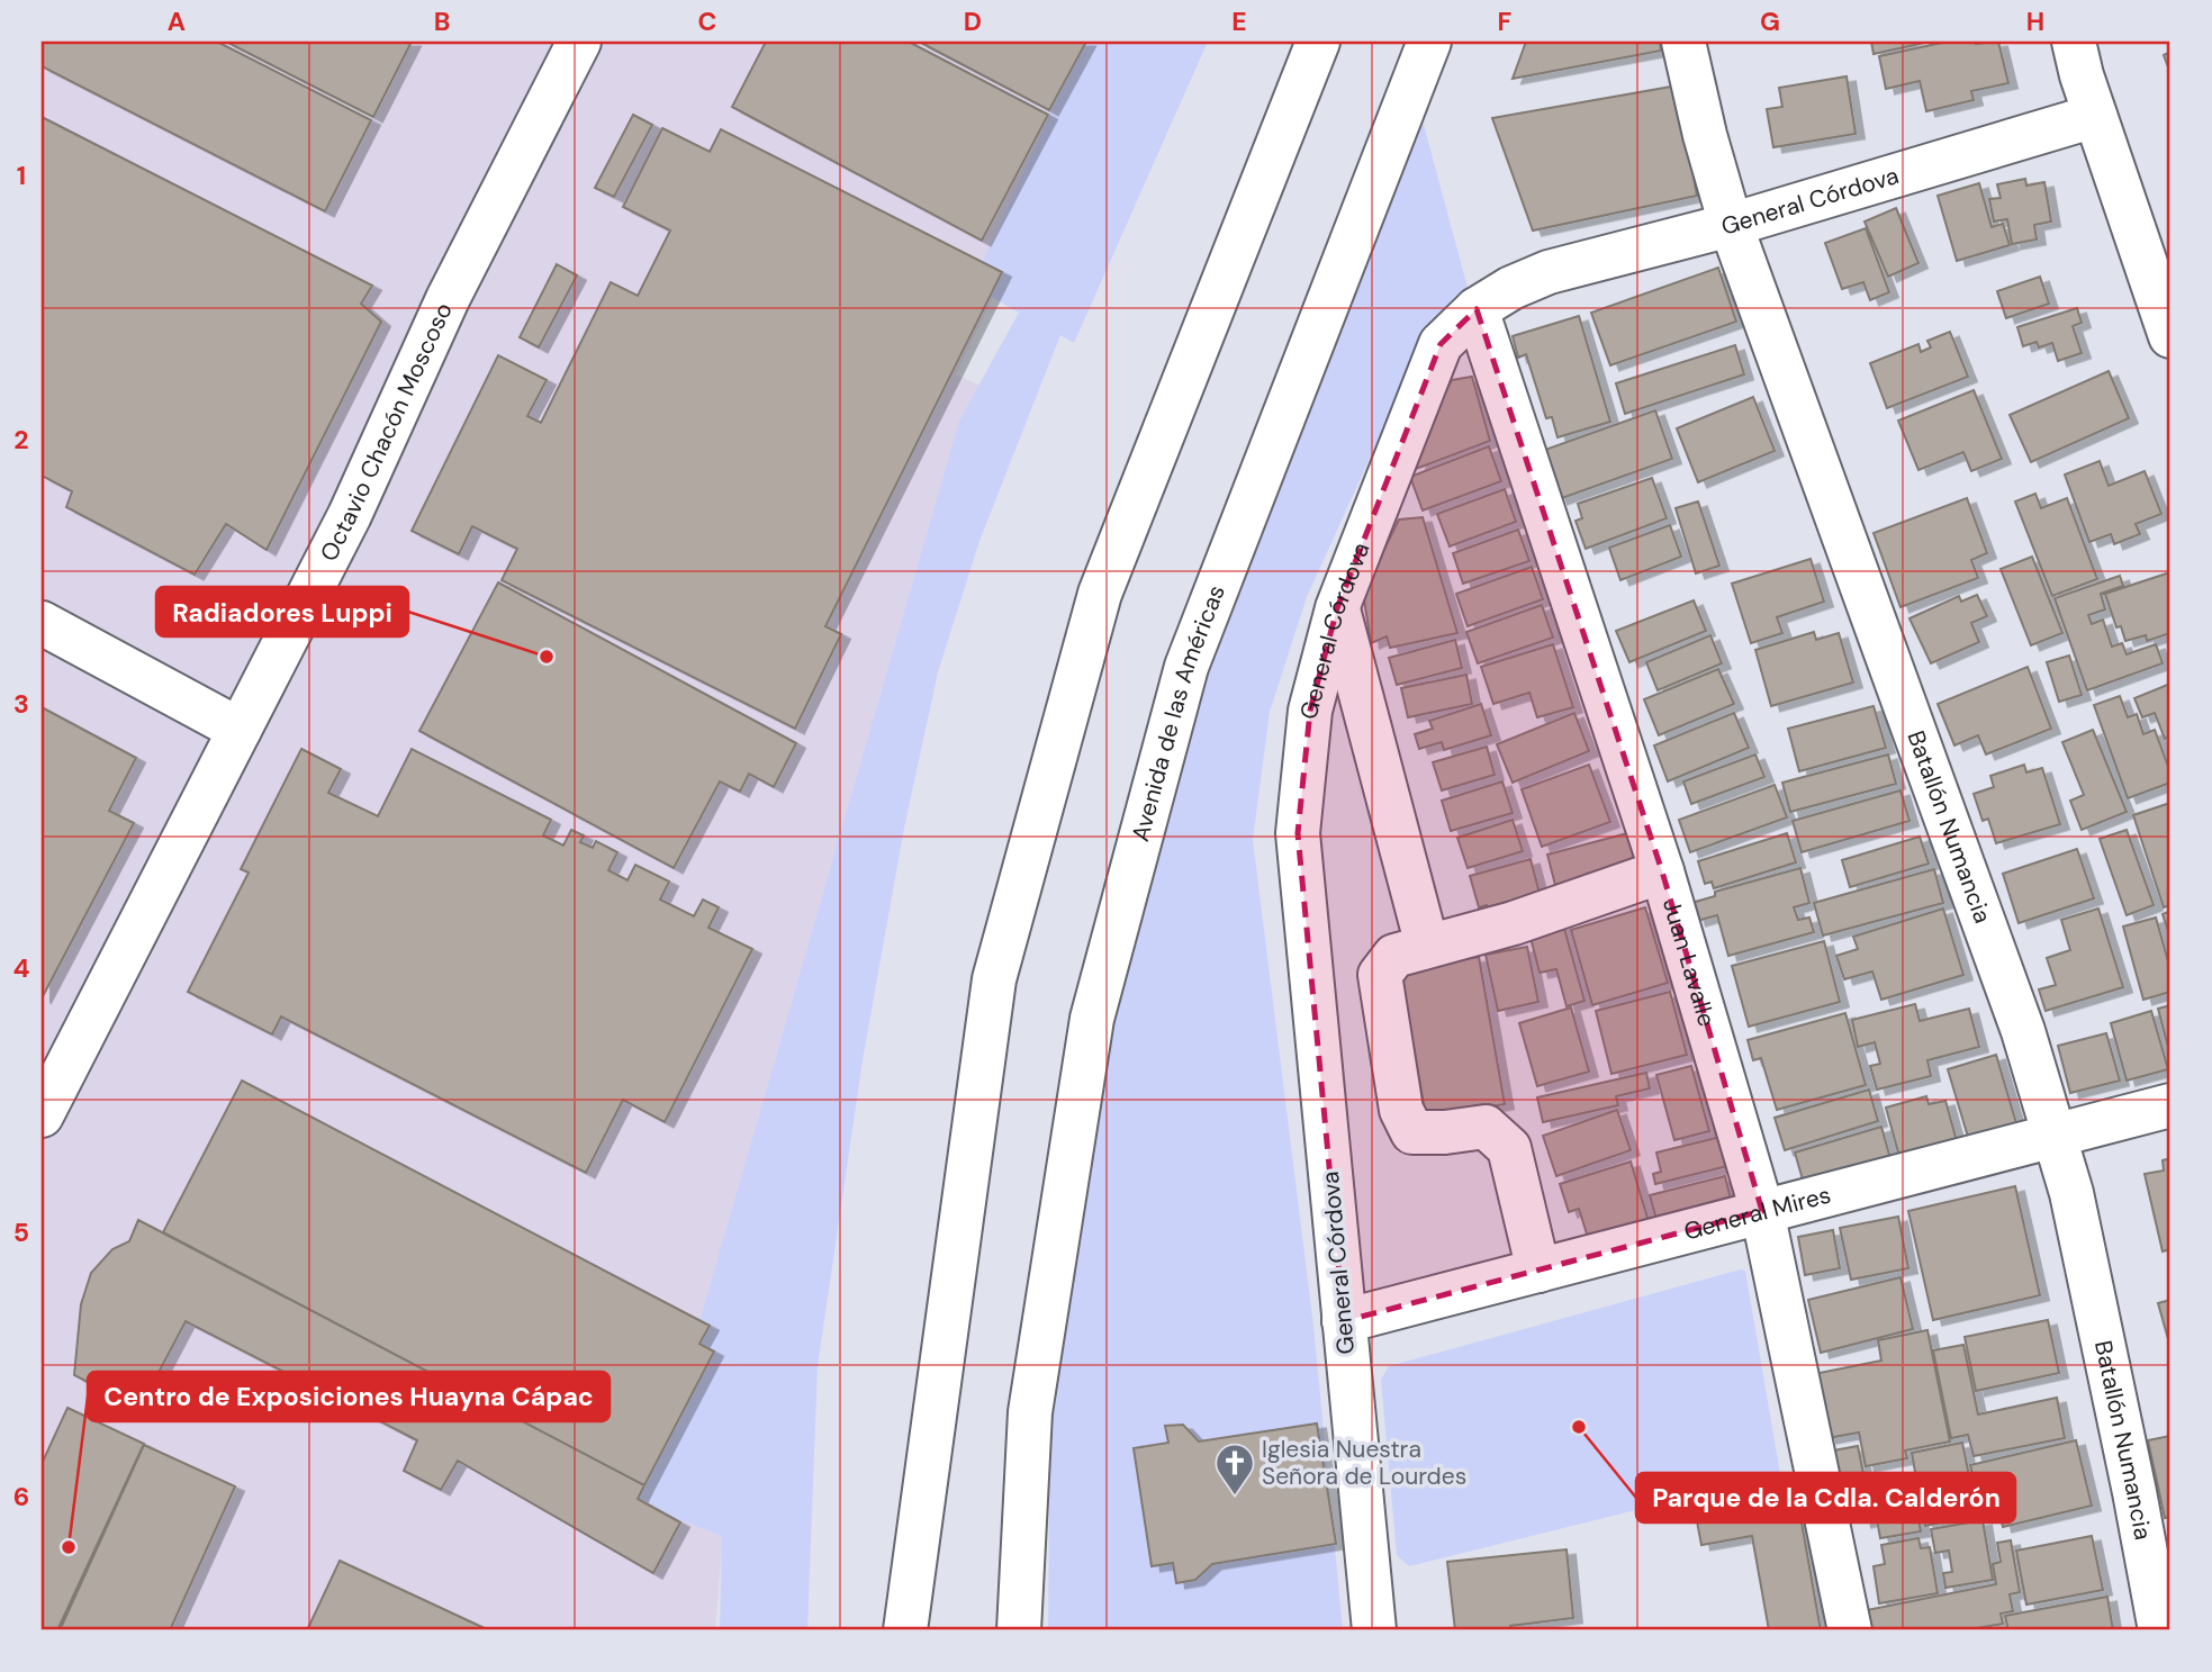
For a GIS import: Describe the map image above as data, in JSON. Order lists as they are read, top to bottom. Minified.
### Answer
{"streets":{"street":["General Córdova","Octavio Chacón Moscoso","Avenida de las Américas","Batallón Numancia","Juan Lavalle","General Mires"]},"crossings":[["General Córdova","Batallón Numancia"],["General Córdova","Juan Lavalle"],["General Córdova","General Mires"],["Batallón Numancia","General Mires"],["Juan Lavalle","General Mires"]],"places":{"other":["Radiadores Luppi","Parque de la Cdla. Calderón","Centro de Exposiciones Huayna Cápac"],"church":["Iglesia Nuestra Señora de Lourdes"]},"grid":{"columns":["A","B","C","D","E","F","G","H"],"rows":["1","2","3","4","5","6"]}}
